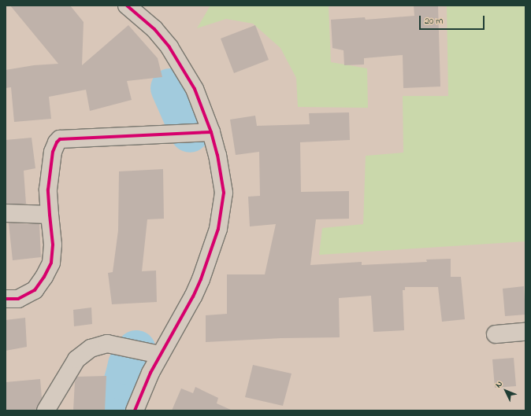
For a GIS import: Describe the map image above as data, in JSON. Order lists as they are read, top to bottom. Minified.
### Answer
{"scale_bar":"20 m","north":"top left"}
